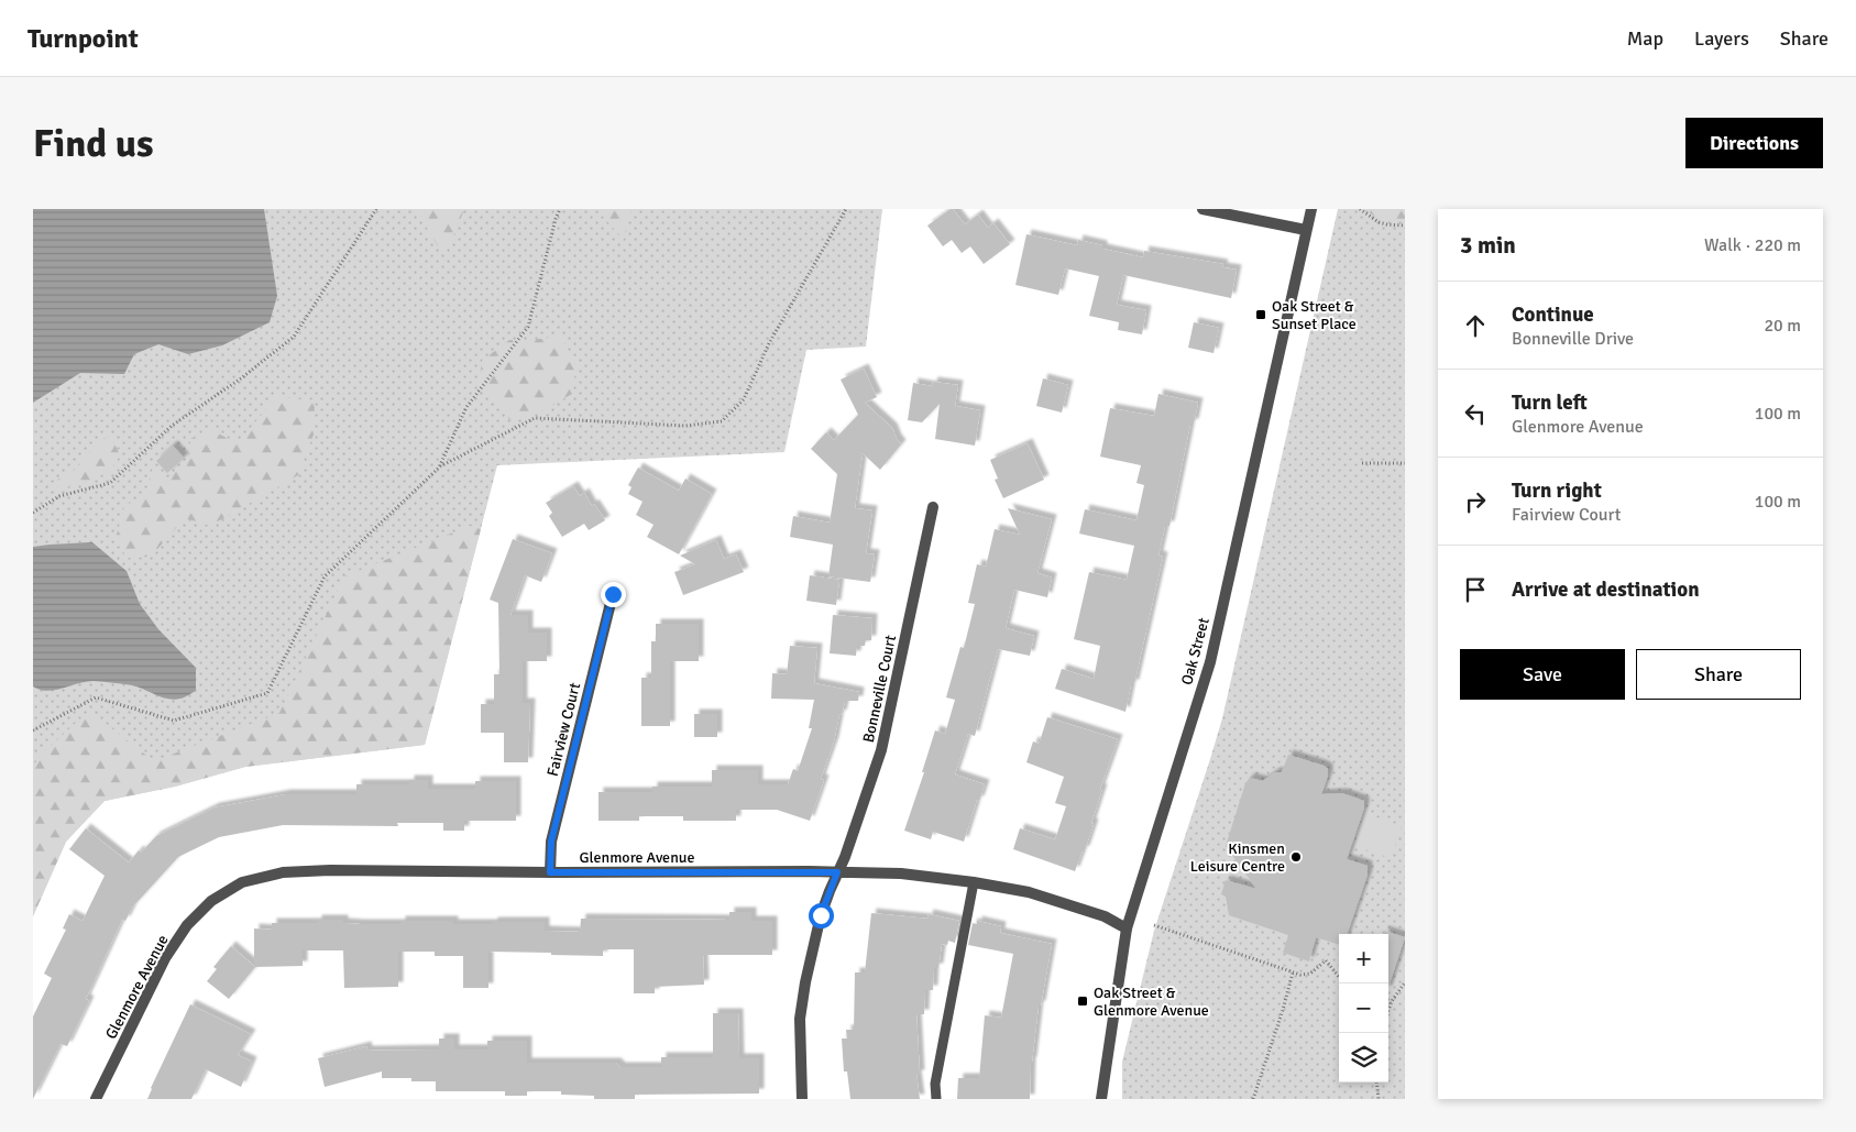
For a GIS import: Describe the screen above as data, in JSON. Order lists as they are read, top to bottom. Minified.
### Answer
{"streets":{"street":["Oak Street","Bonneville Court","Fairview Court","Glenmore Avenue"]},"crossings":[["Oak Street","Glenmore Avenue"],["Bonneville Court","Glenmore Avenue"],["Fairview Court","Glenmore Avenue"]],"places":{"transit":["Oak Street & Sunset Place","Oak Street & Glenmore Avenue"],"other":["Kinsmen Leisure Centre"]},"page":{"header":"Turnpoint","nav":["Map","Layers","Share"],"buttons":["Directions",["Save","Share"]],"title":"Find us","heading":["3 min","Walk · 220 m"],"list":[["Continue","Bonneville Drive","20 m"],["Turn left","Glenmore Avenue","100 m"],["Turn right","Fairview Court","100 m"],"Arrive at destination"],"map_buttons":["+","−"]}}
